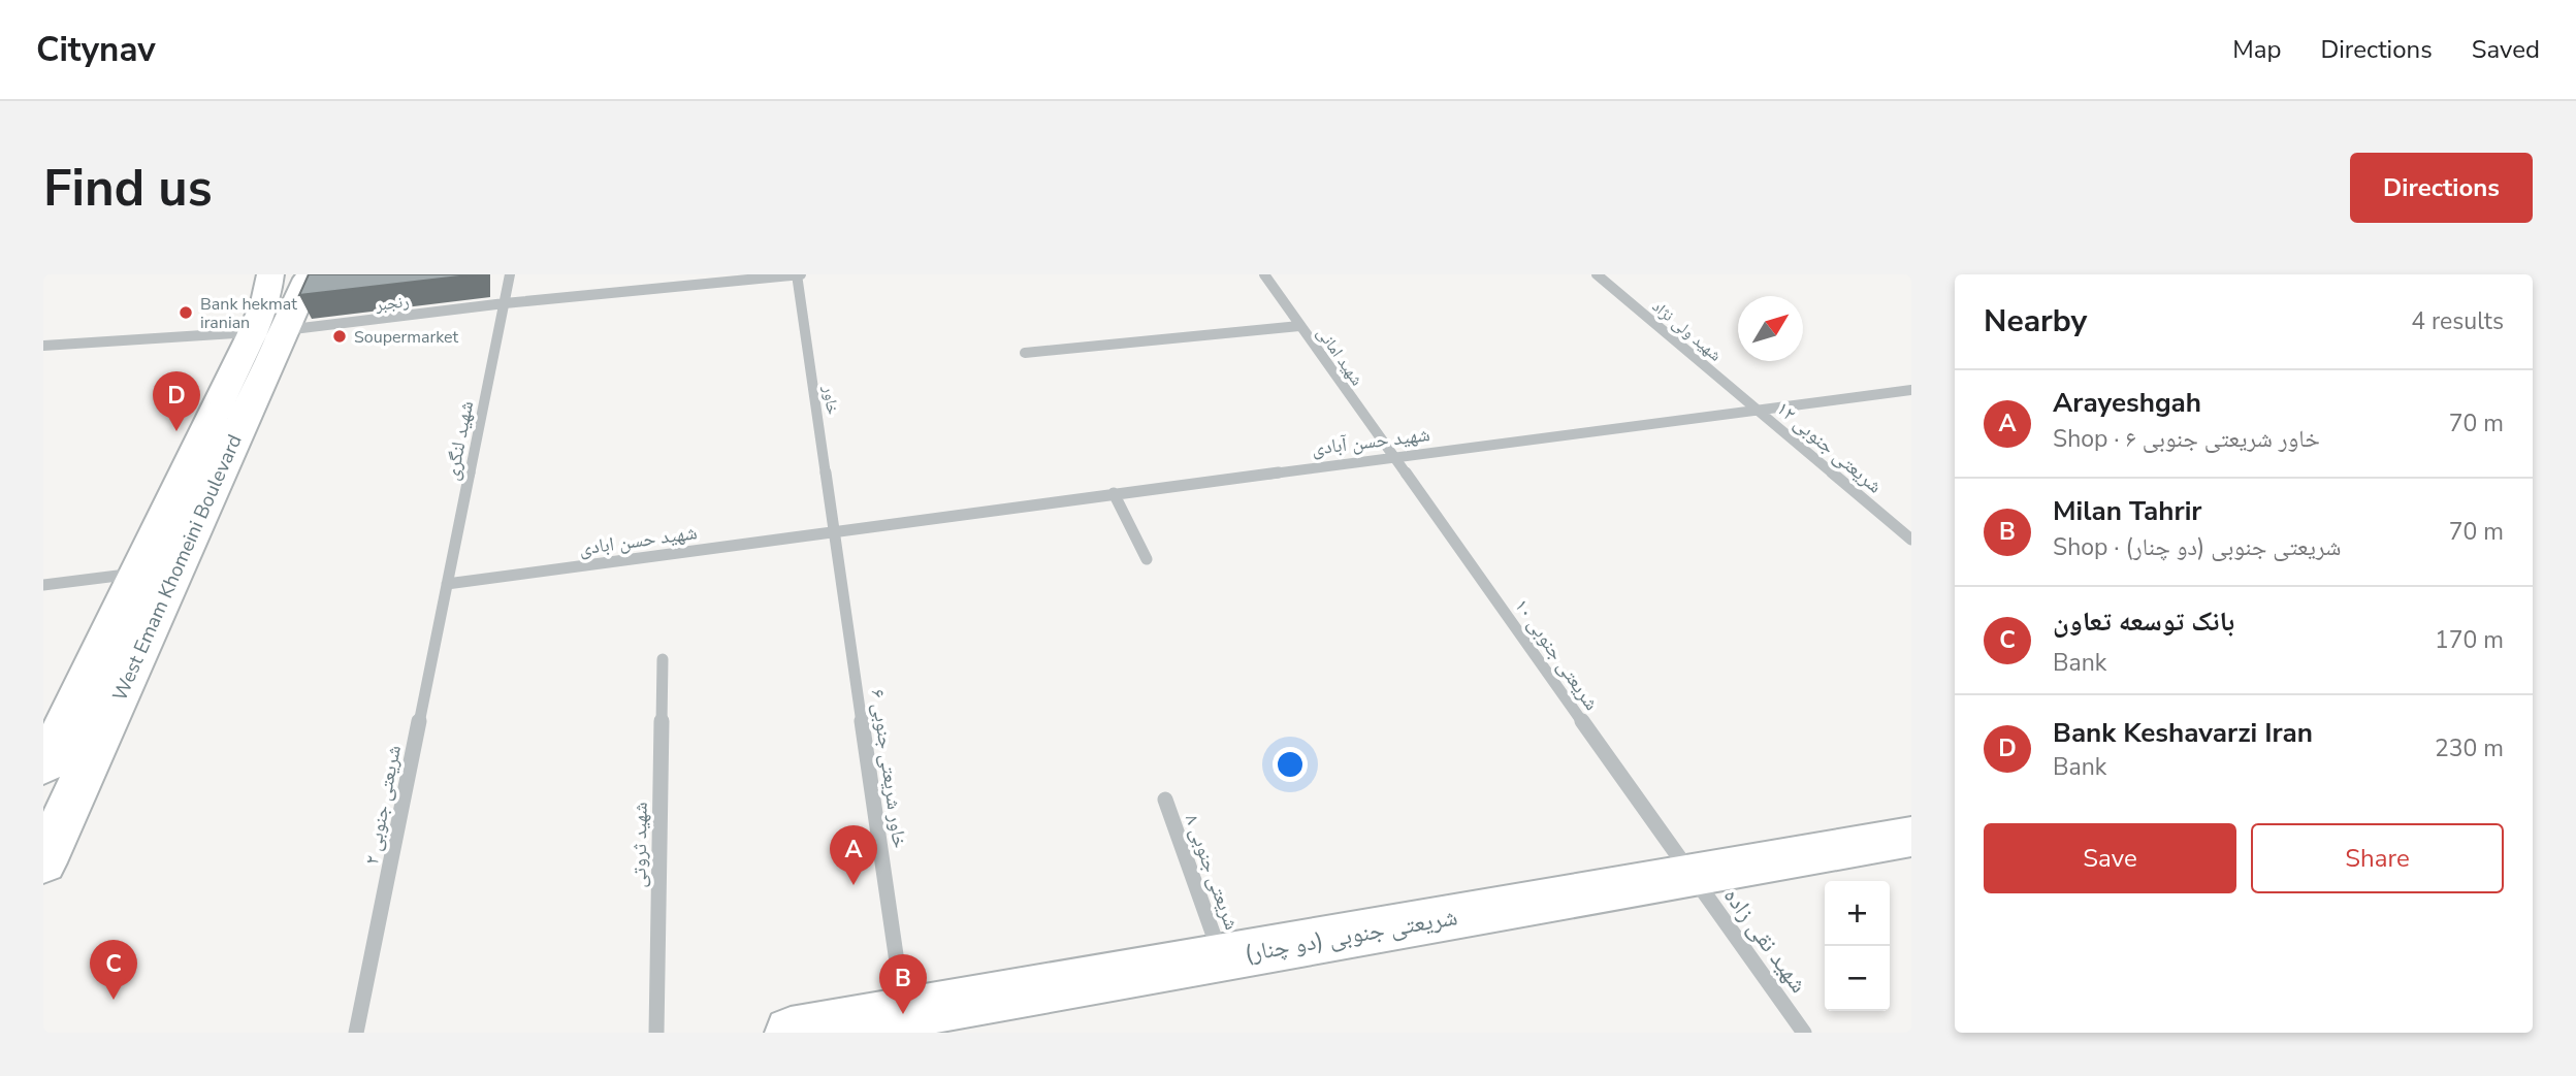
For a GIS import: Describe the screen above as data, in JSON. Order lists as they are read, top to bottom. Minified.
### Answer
{"streets":{"main road":["West Emam Khomeini Boulevard","شریعتی جنوبی (دو چنار)"],"street":["رنجبر","شهید ولی نژاد","شهید امانی","خاور","شهید لنگری","شهید حسن آبادی","شریعتی جنوبی ۱۲","شهید حسن ابادی","شریعتی جنوبی ۱۰","خاور شریعتی جنوبی ۶","شریعتی جنوبی ۲","شهید ثروتی","شریعتی جنوبی ۸","شهید نقی زاده"]},"crossings":[["رنجبر","خاور"],["رنجبر","شهید لنگری"],["رنجبر","West Emam Khomeini Boulevard"],["شهید ولی نژاد","شهید حسن آبادی"],["شهید ولی نژاد","شریعتی جنوبی ۱۲"],["شهید امانی","شهید حسن آبادی"],["شهید امانی","شریعتی جنوبی ۱۰"],["خاور","شهید حسن آبادی"],["خاور","شهید حسن ابادی"],["خاور","خاور شریعتی جنوبی ۶"],["شهید لنگری","شهید حسن ابادی"],["شهید لنگری","شریعتی جنوبی ۲"],["شهید حسن آبادی","شریعتی جنوبی ۱۲"],["شهید حسن آبادی","شهید حسن ابادی"],["شهید حسن آبادی","شریعتی جنوبی ۱۰"],["شهید حسن آبادی","خاور شریعتی جنوبی ۶"],["شهید حسن ابادی","خاور شریعتی جنوبی ۶"],["شهید حسن ابادی","شریعتی جنوبی ۲"],["شریعتی جنوبی ۱۰","شریعتی جنوبی (دو چنار)"],["شریعتی جنوبی ۱۰","شهید نقی زاده"],["خاور شریعتی جنوبی ۶","شریعتی جنوبی (دو چنار)"],["شریعتی جنوبی ۸","شریعتی جنوبی (دو چنار)"],["شریعتی جنوبی (دو چنار)","شهید نقی زاده"]],"places":["Bank hekmat iranian","Soupermarket"],"north":"top right","page":{"header":"Citynav","nav":["Map","Directions","Saved"],"buttons":["Directions",["Save","Share"]],"title":"Find us","heading":["Nearby","4 results"],"list":[{"mark":"A","name":"Arayeshgah","note":"Shop · خاور شریعتی جنوبی ۶","value":"70 m"},{"mark":"B","name":"Milan Tahrir","note":"Shop · شریعتی جنوبی (دو چنار)","value":"70 m"},{"mark":"C","name":"بانک توسعه تعاون","note":"Bank","value":"170 m"},{"mark":"D","name":"Bank Keshavarzi Iran","note":"Bank","value":"230 m"}],"pins":["D","A","C","B"],"map_buttons":["+","−"]}}
